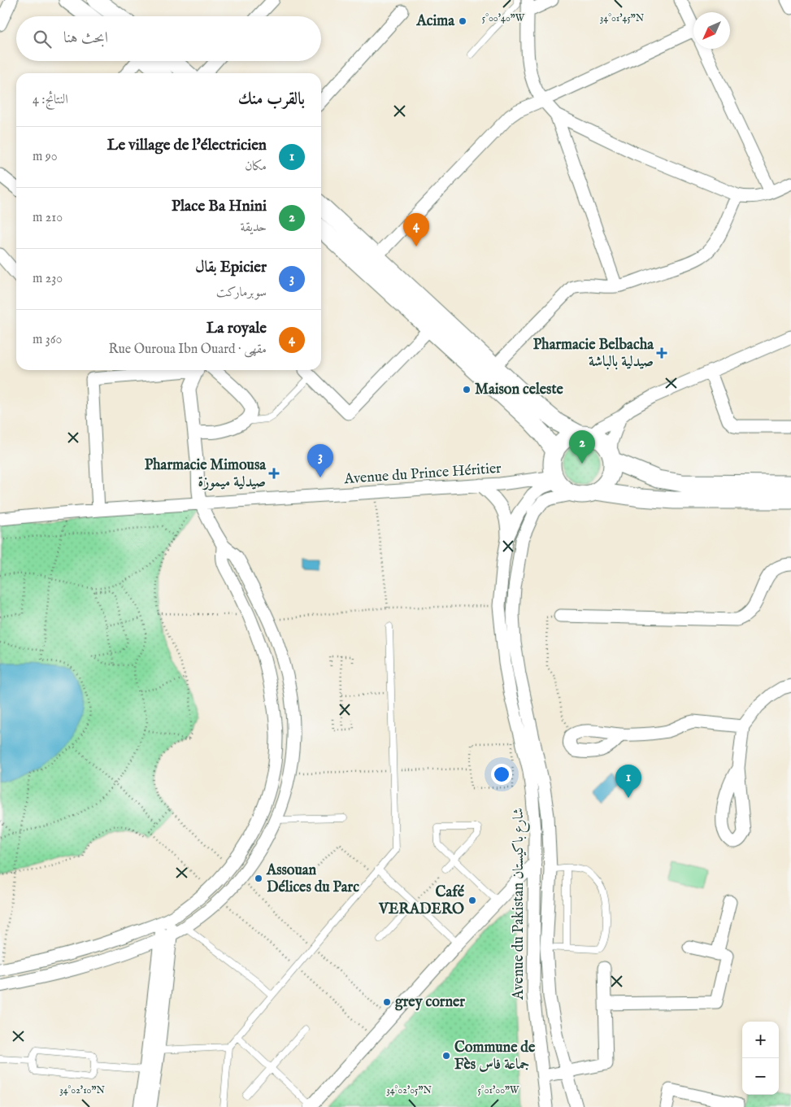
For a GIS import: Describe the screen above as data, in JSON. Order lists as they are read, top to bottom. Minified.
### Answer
{"streets":{"street":["Avenue du Prince Héritier","Avenue du Pakistan شارع باكيستان"]},"crossings":[["Avenue du Prince Héritier","Avenue du Pakistan شارع باكيستان"]],"places":{"other":["Acima","Maison celeste","Assouan Délices du Parc","Café VERADERO","grey corner","Commune de Fès جماعة فاس"],"health":["Pharmacie Belbacha صيدلية بالباشة","Pharmacie Mimousa صيدلية ميموزة"]},"north":"bottom left","page":{"search":"ابحث هنا","heading":["بالقرب منك","النتائج: 4"],"list":[{"mark":"1","name":"Le village de l'électricien","note":"مكان","value":"90 m"},{"mark":"2","name":"Place Ba Hnini","note":"حديقة","value":"210 m"},{"mark":"3","name":"Epicier بقال","note":"سوبرماركت","value":"230 m"},{"mark":"4","name":"La royale","note":"مقهى · Rue Ouroua Ibn Ouard","value":"360 m"}],"pins":["4","2","3","1"],"map_buttons":["+","−"]},"coordinates":["5°00'40\"W","34°01'45\"N","34°02'10\"N","34°02'05\"N","5°01'00\"W"]}
